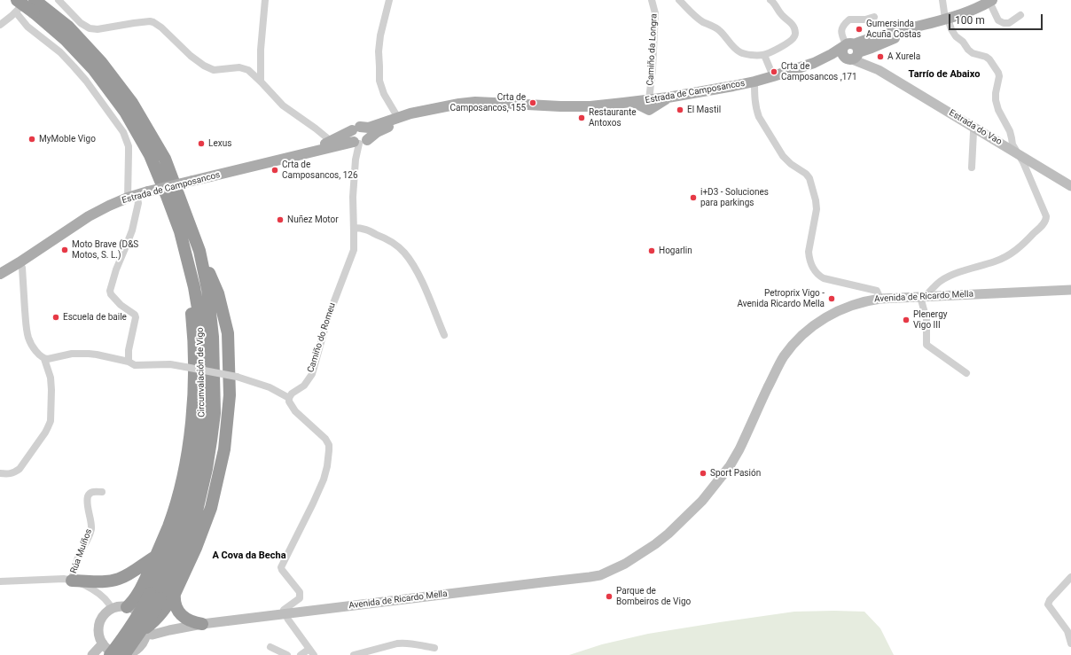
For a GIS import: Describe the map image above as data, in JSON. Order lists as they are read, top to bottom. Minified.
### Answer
{"streets":{"highway":["Circunvalación de Vigo"],"main road":["Estrada de Camposancos","Estrada do Vao","Avenida de Ricardo Mella"],"street":["Camiño da Longra","Camiño do Romeu","Rúa Muíños"]},"crossings":[["Camiño da Longra","Estrada de Camposancos"],["Estrada de Camposancos","Estrada do Vao"],["Estrada de Camposancos","Camiño do Romeu"]],"districts":["Tarrío de Abaixo","A Cova da Becha"],"places":["Gumersinda Acuña Costas","A Xurela","Crta de Camposancos ,171","Crta de Camposancos, 155","El Mastil","Restaurante Antoxos","MyMoble Vigo","Lexus","Crta de Camposancos, 126","i+D3 - Soluciones para parkings","Nuñez Motor","Moto Brave (D&S Motos, S. L.)","Hogarlin","Petroprix Vigo - Avenida Ricardo Mella","Escuela de baile","Plenergy Vigo III","Sport Pasión","Parque de Bombeiros de Vigo"],"scale_bar":"100 m"}
